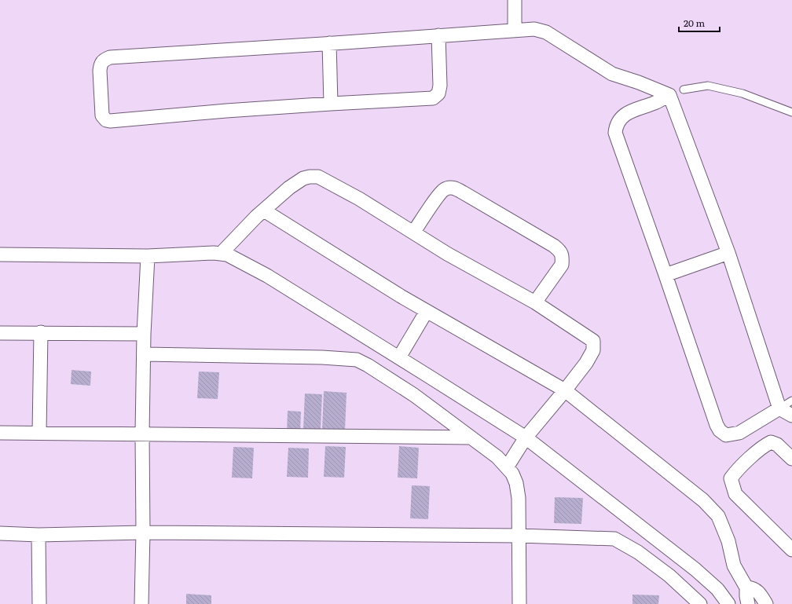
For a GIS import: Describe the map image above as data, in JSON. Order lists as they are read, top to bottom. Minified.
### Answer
{"scale_bar":"20 m"}
